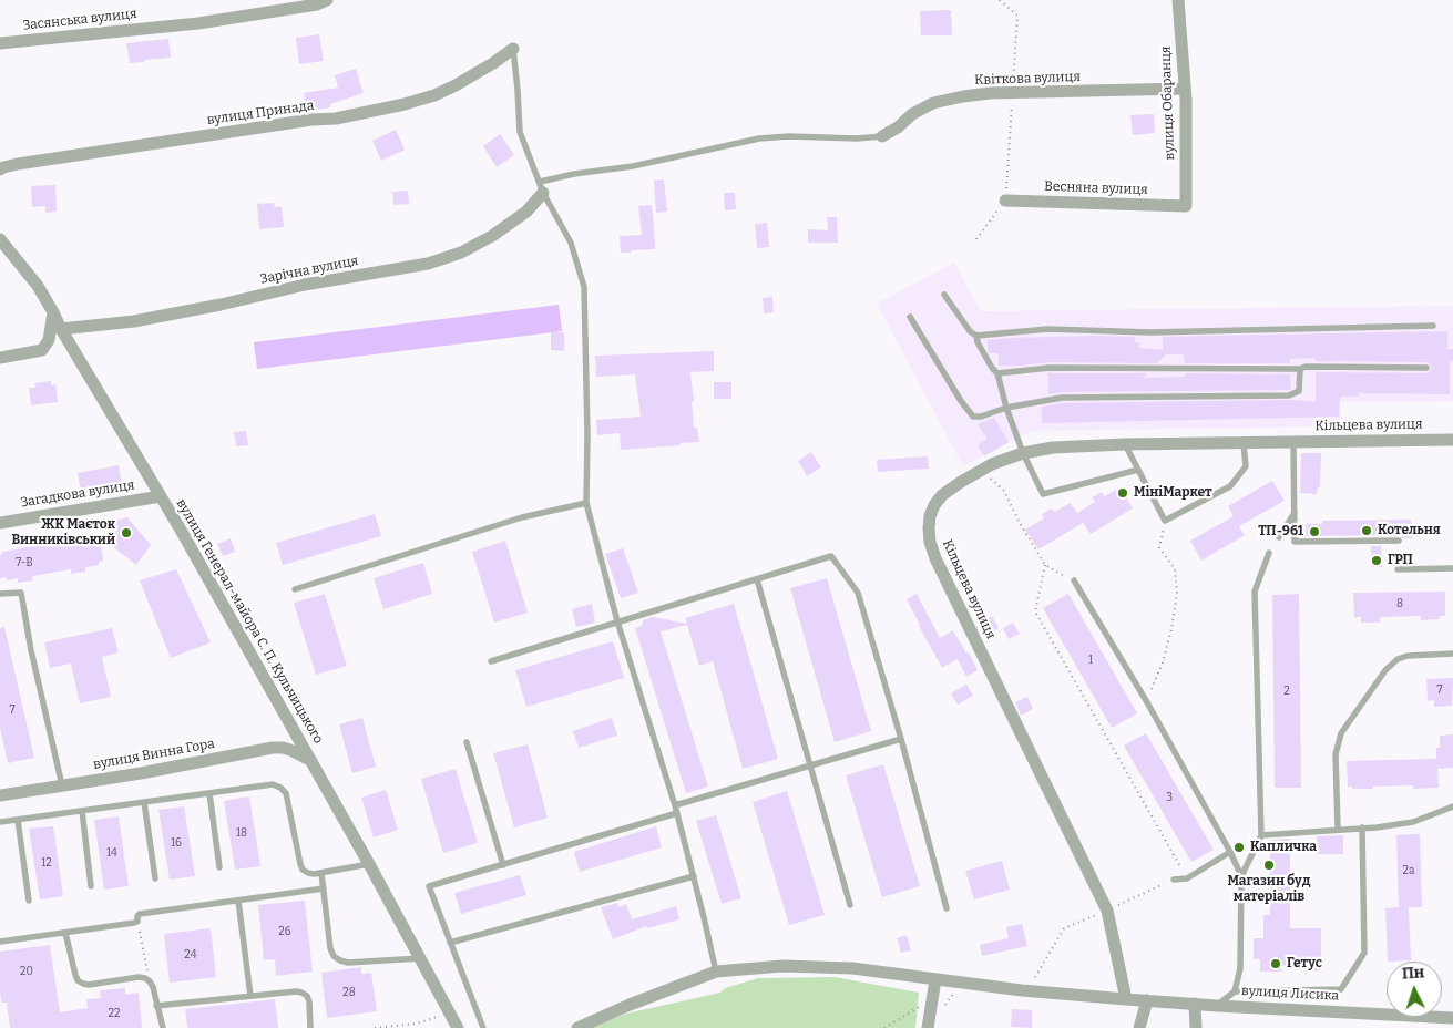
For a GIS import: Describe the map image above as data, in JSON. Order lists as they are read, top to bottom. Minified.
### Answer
{"streets":{"street":["Засянська вулиця","Квіткова вулиця","вулиця Обаранця","вулиця Принада","Весняна вулиця","Зарічна вулиця","Кільцева вулиця","Загадкова вулиця","вулиця Генерал-майора С. П. Кульчицького","вулиця Винна Гора","вулиця Лисика"]},"crossings":[["Квіткова вулиця","вулиця Обаранця"],["вулиця Обаранця","Весняна вулиця"],["Зарічна вулиця","вулиця Генерал-майора С. П. Кульчицького"],["Кільцева вулиця","вулиця Лисика"],["Загадкова вулиця","вулиця Генерал-майора С. П. Кульчицького"],["вулиця Генерал-майора С. П. Кульчицького","вулиця Винна Гора"]],"places":["МініМаркет","Котельня","ТП-961","ЖК Маєток Винниківський","ГРП","Капличка","Магазин буд матеріалів","Гетус"],"house_numbers":["7-В","8","1","7","2","7","3","18","16","14","12","2а","26","24","20","28","22"],"north":"top"}
